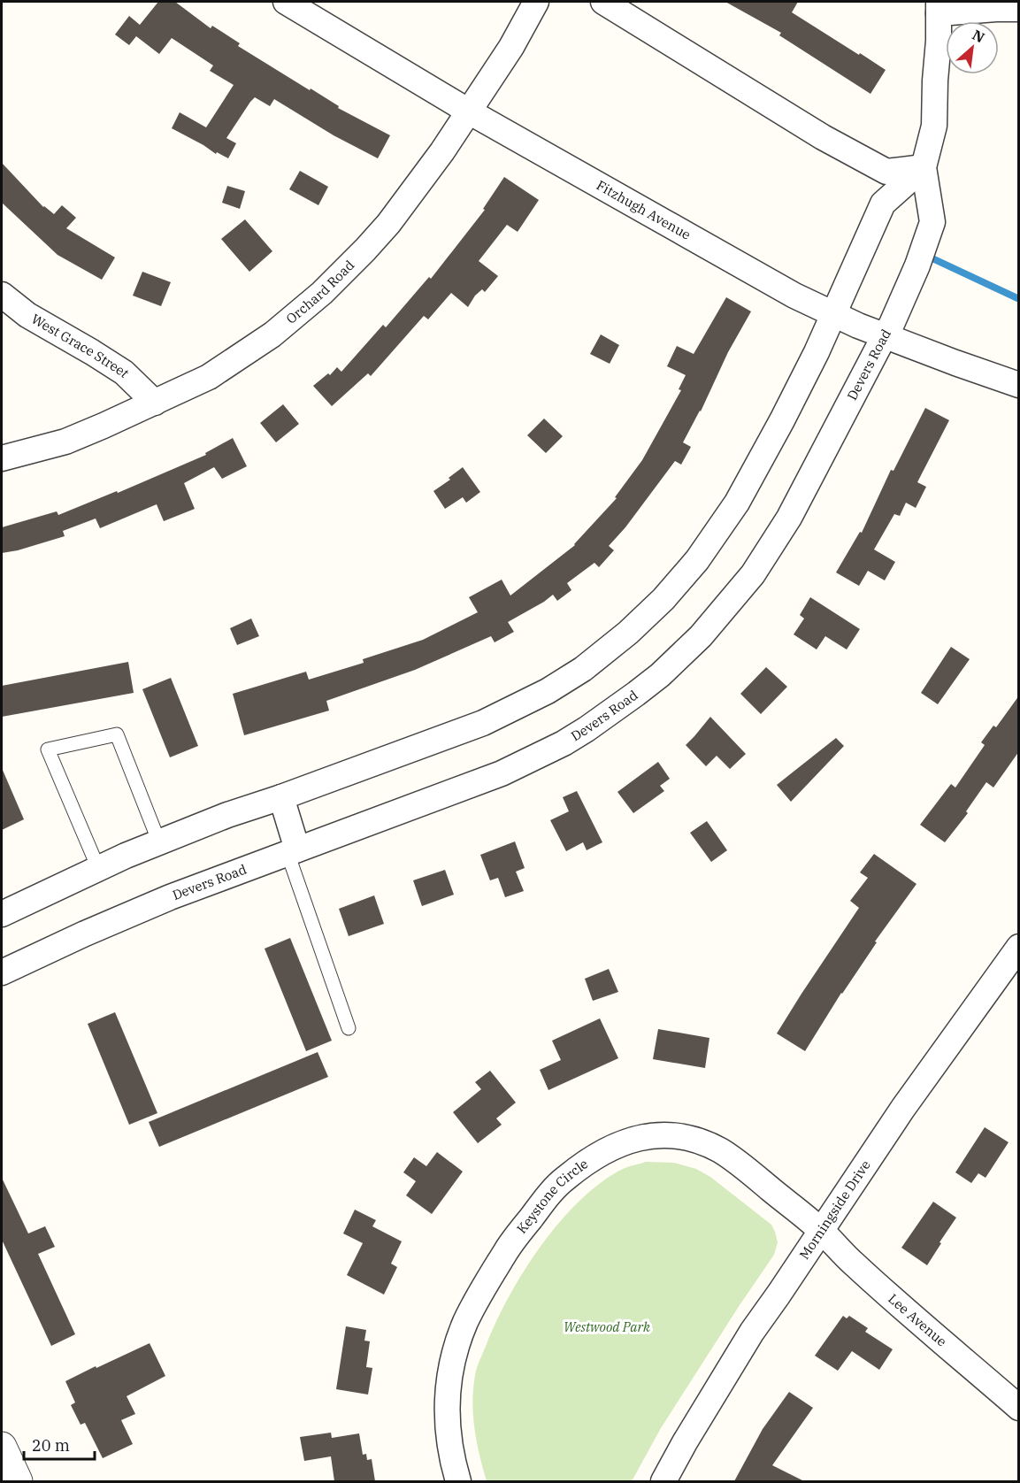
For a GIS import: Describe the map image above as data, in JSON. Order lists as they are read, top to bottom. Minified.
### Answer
{"streets":{"street":["Fitzhugh Avenue","Orchard Road","West Grace Street","Devers Road","Keystone Circle","Morningside Drive","Lee Avenue"]},"crossings":[["Fitzhugh Avenue","Orchard Road"],["Fitzhugh Avenue","Devers Road"],["Orchard Road","West Grace Street"],["Keystone Circle","Morningside Drive"],["Keystone Circle","Lee Avenue"],["Morningside Drive","Lee Avenue"]],"parks":["Westwood Park"],"scale_bar":"20 m","north":"top right"}
